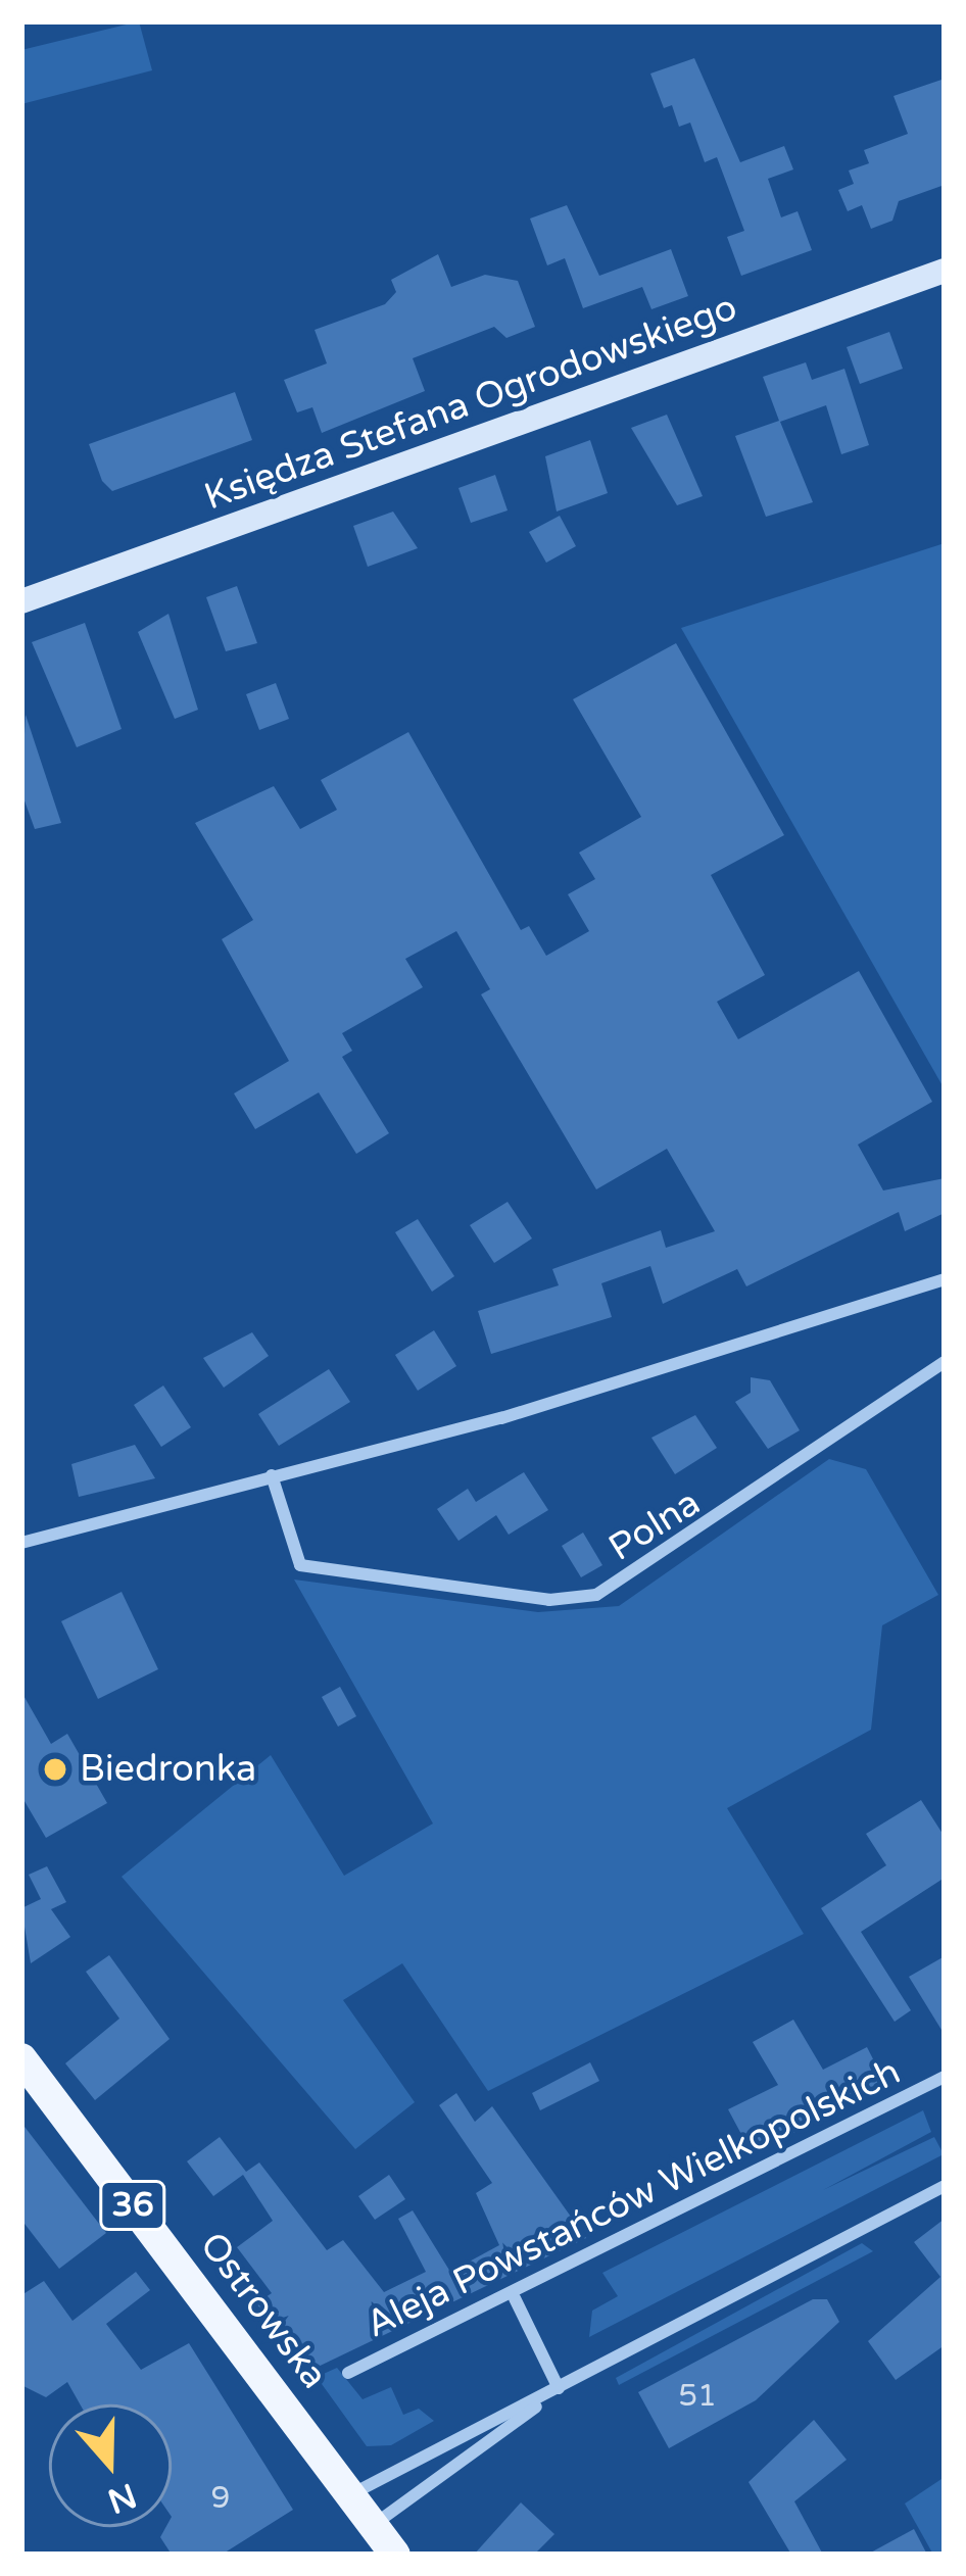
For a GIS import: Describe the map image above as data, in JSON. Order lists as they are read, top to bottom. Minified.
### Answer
{"streets":{"main road":["36","Ostrowska"],"street":["Księdza Stefana Ogrodowskiego","Polna","Aleja Powstańców Wielkopolskich"]},"places":["Biedronka"],"house_numbers":["51","9"],"north":"bottom"}
